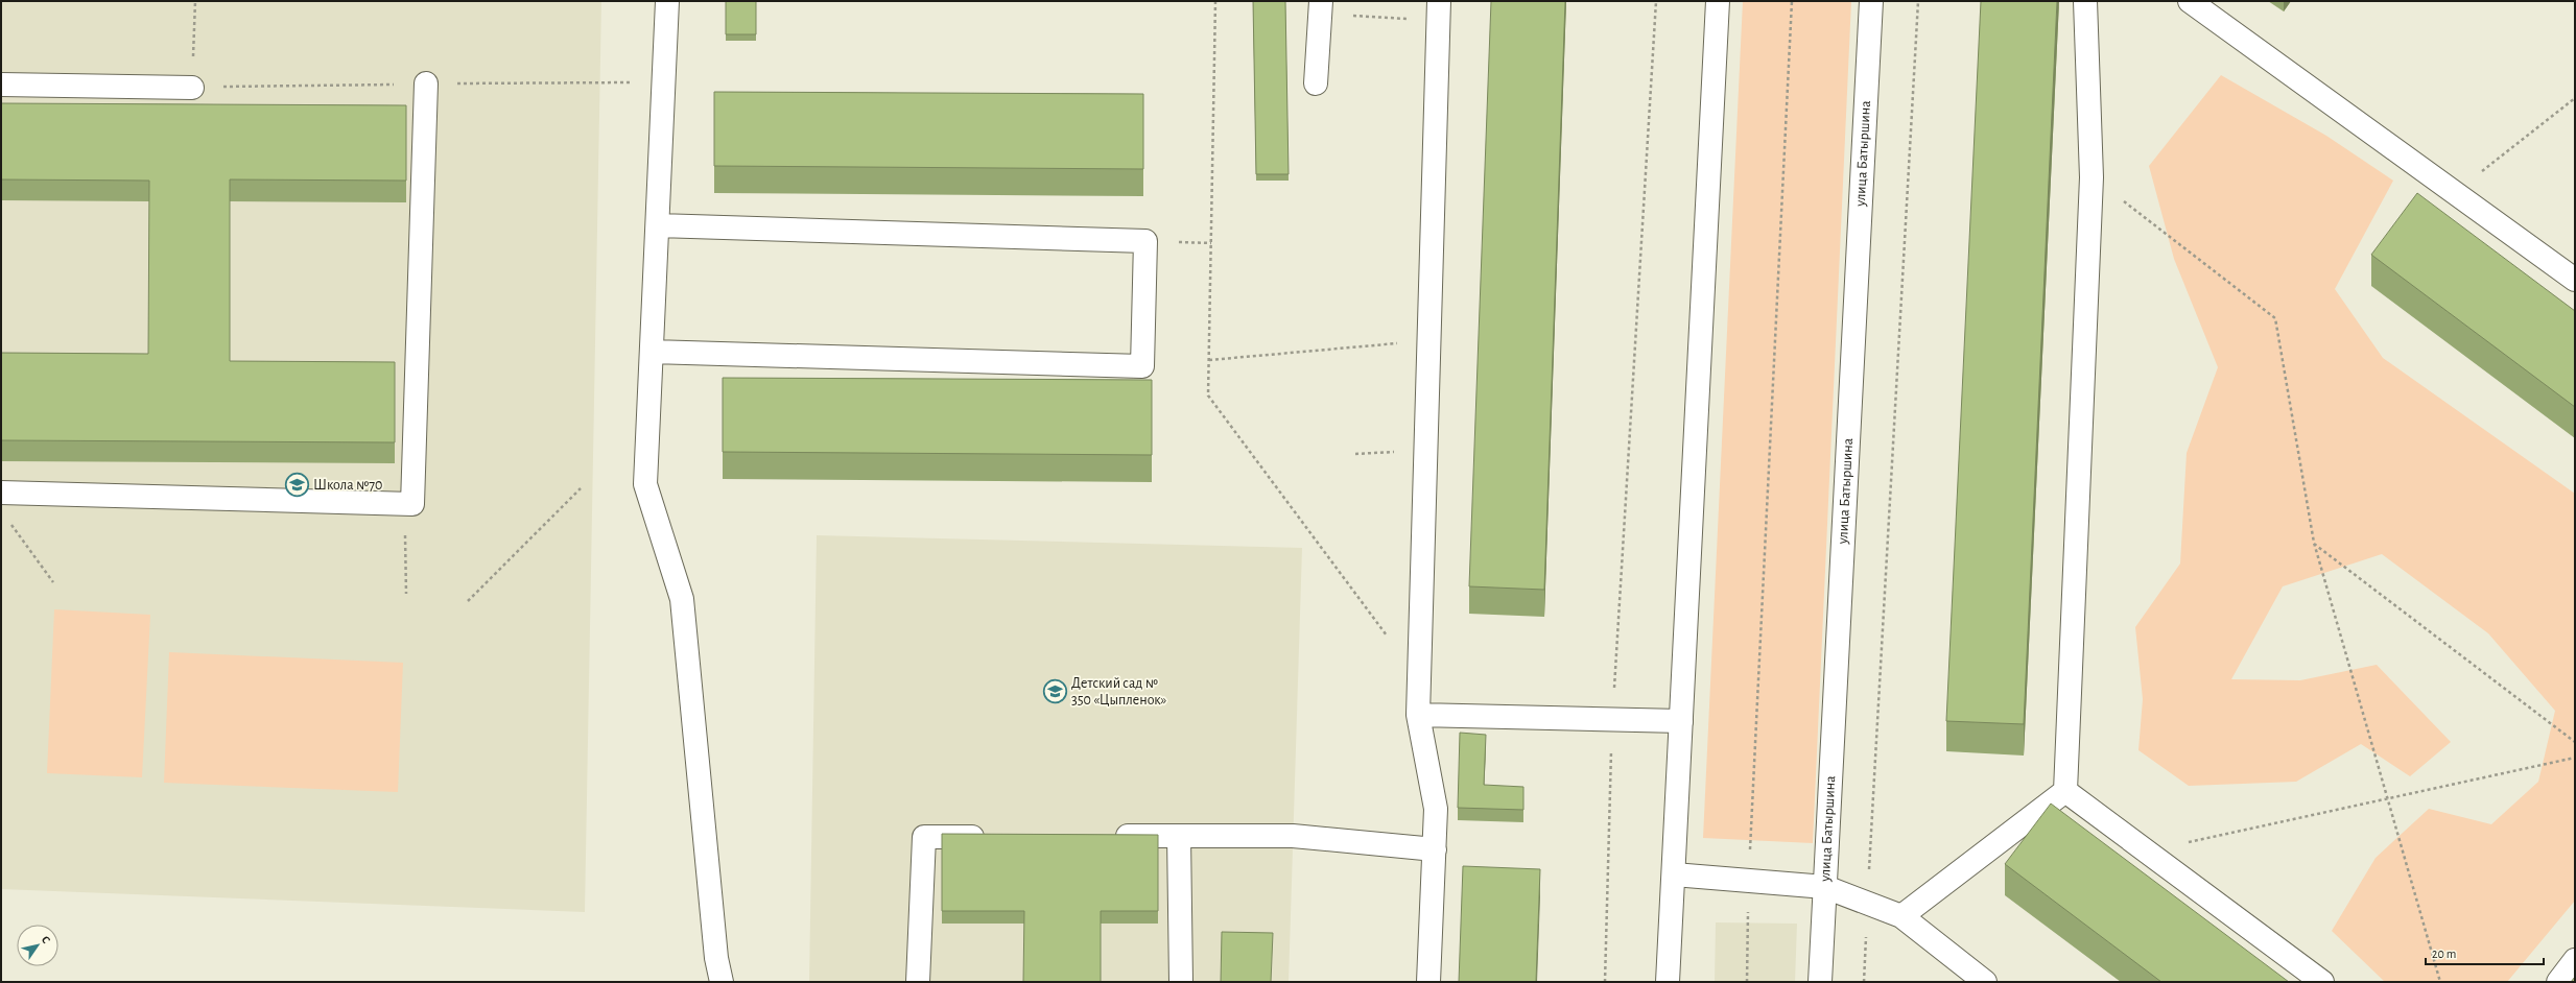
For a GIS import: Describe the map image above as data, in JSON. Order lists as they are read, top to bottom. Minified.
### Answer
{"streets":{"street":["улица Батыршина"]},"places":{"school or university":["Школа №70","Детский сад № 350 «Цыпленок»"]},"scale_bar":"20 m","north":"top right"}
